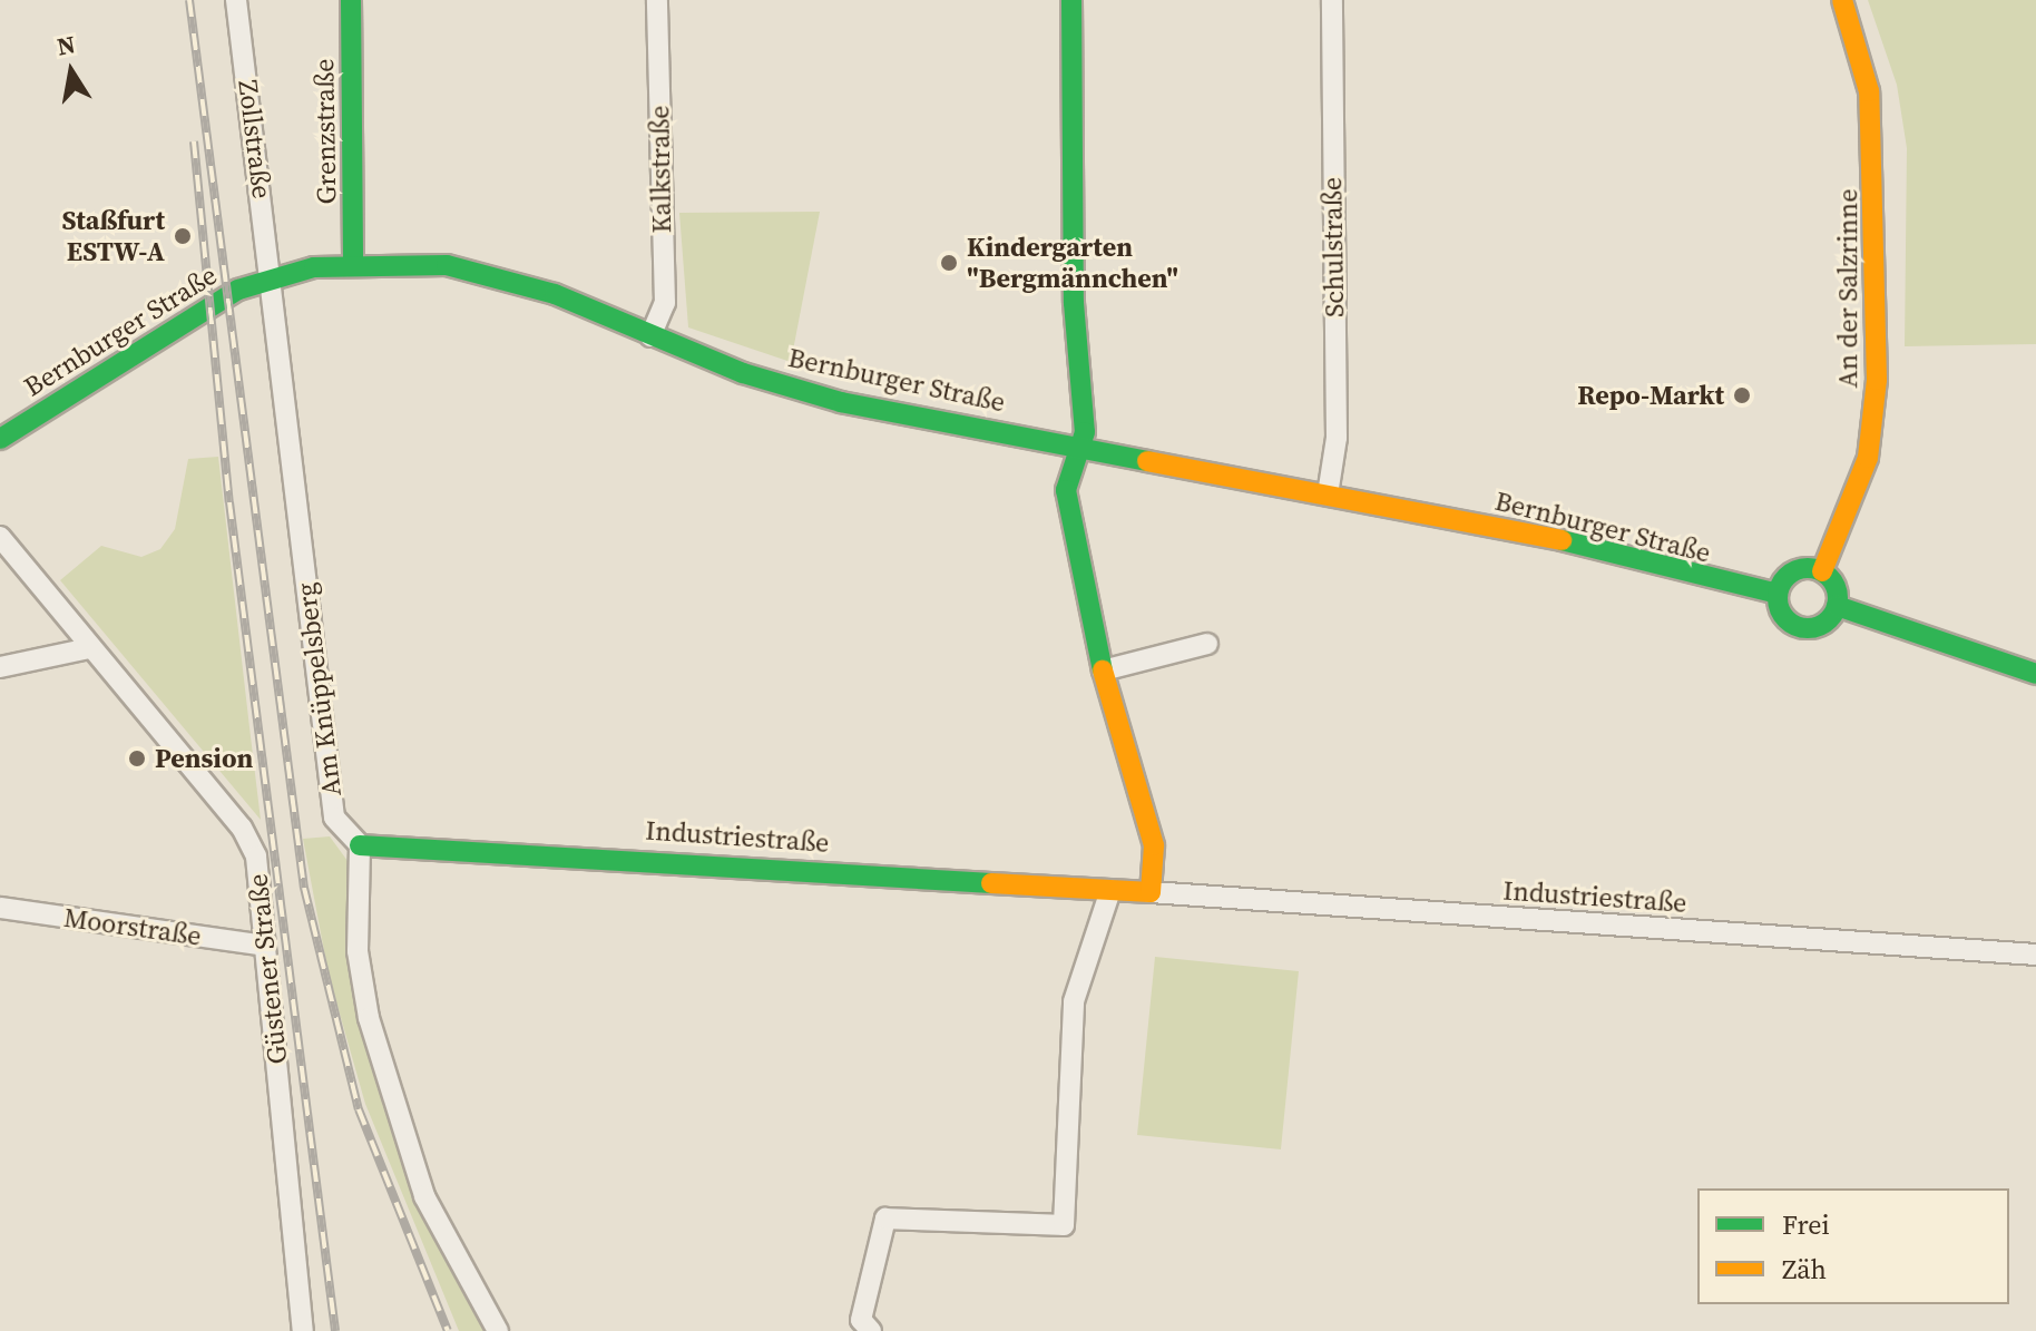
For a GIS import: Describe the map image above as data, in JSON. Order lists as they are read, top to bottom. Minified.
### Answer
{"streets":{"main road":["Grenzstraße","An der Salzrinne","Bernburger Straße","Industriestraße"],"street":["Zollstraße","Kalkstraße","Schulstraße","Am Knüppelsberg","Moorstraße","Güstener Straße"]},"crossings":[["Grenzstraße","Bernburger Straße"],["Zollstraße","Bernburger Straße"],["Zollstraße","Am Knüppelsberg"],["Kalkstraße","Bernburger Straße"],["Schulstraße","Bernburger Straße"],["An der Salzrinne","Bernburger Straße"],["Bernburger Straße","Am Knüppelsberg"],["Am Knüppelsberg","Industriestraße"],["Moorstraße","Güstener Straße"]],"places":["Staßfurt ESTW-A","Kindergarten \"Bergmännchen\"","Repo-Markt","Pension"],"legend":["Frei","Zäh"],"north":"top"}
